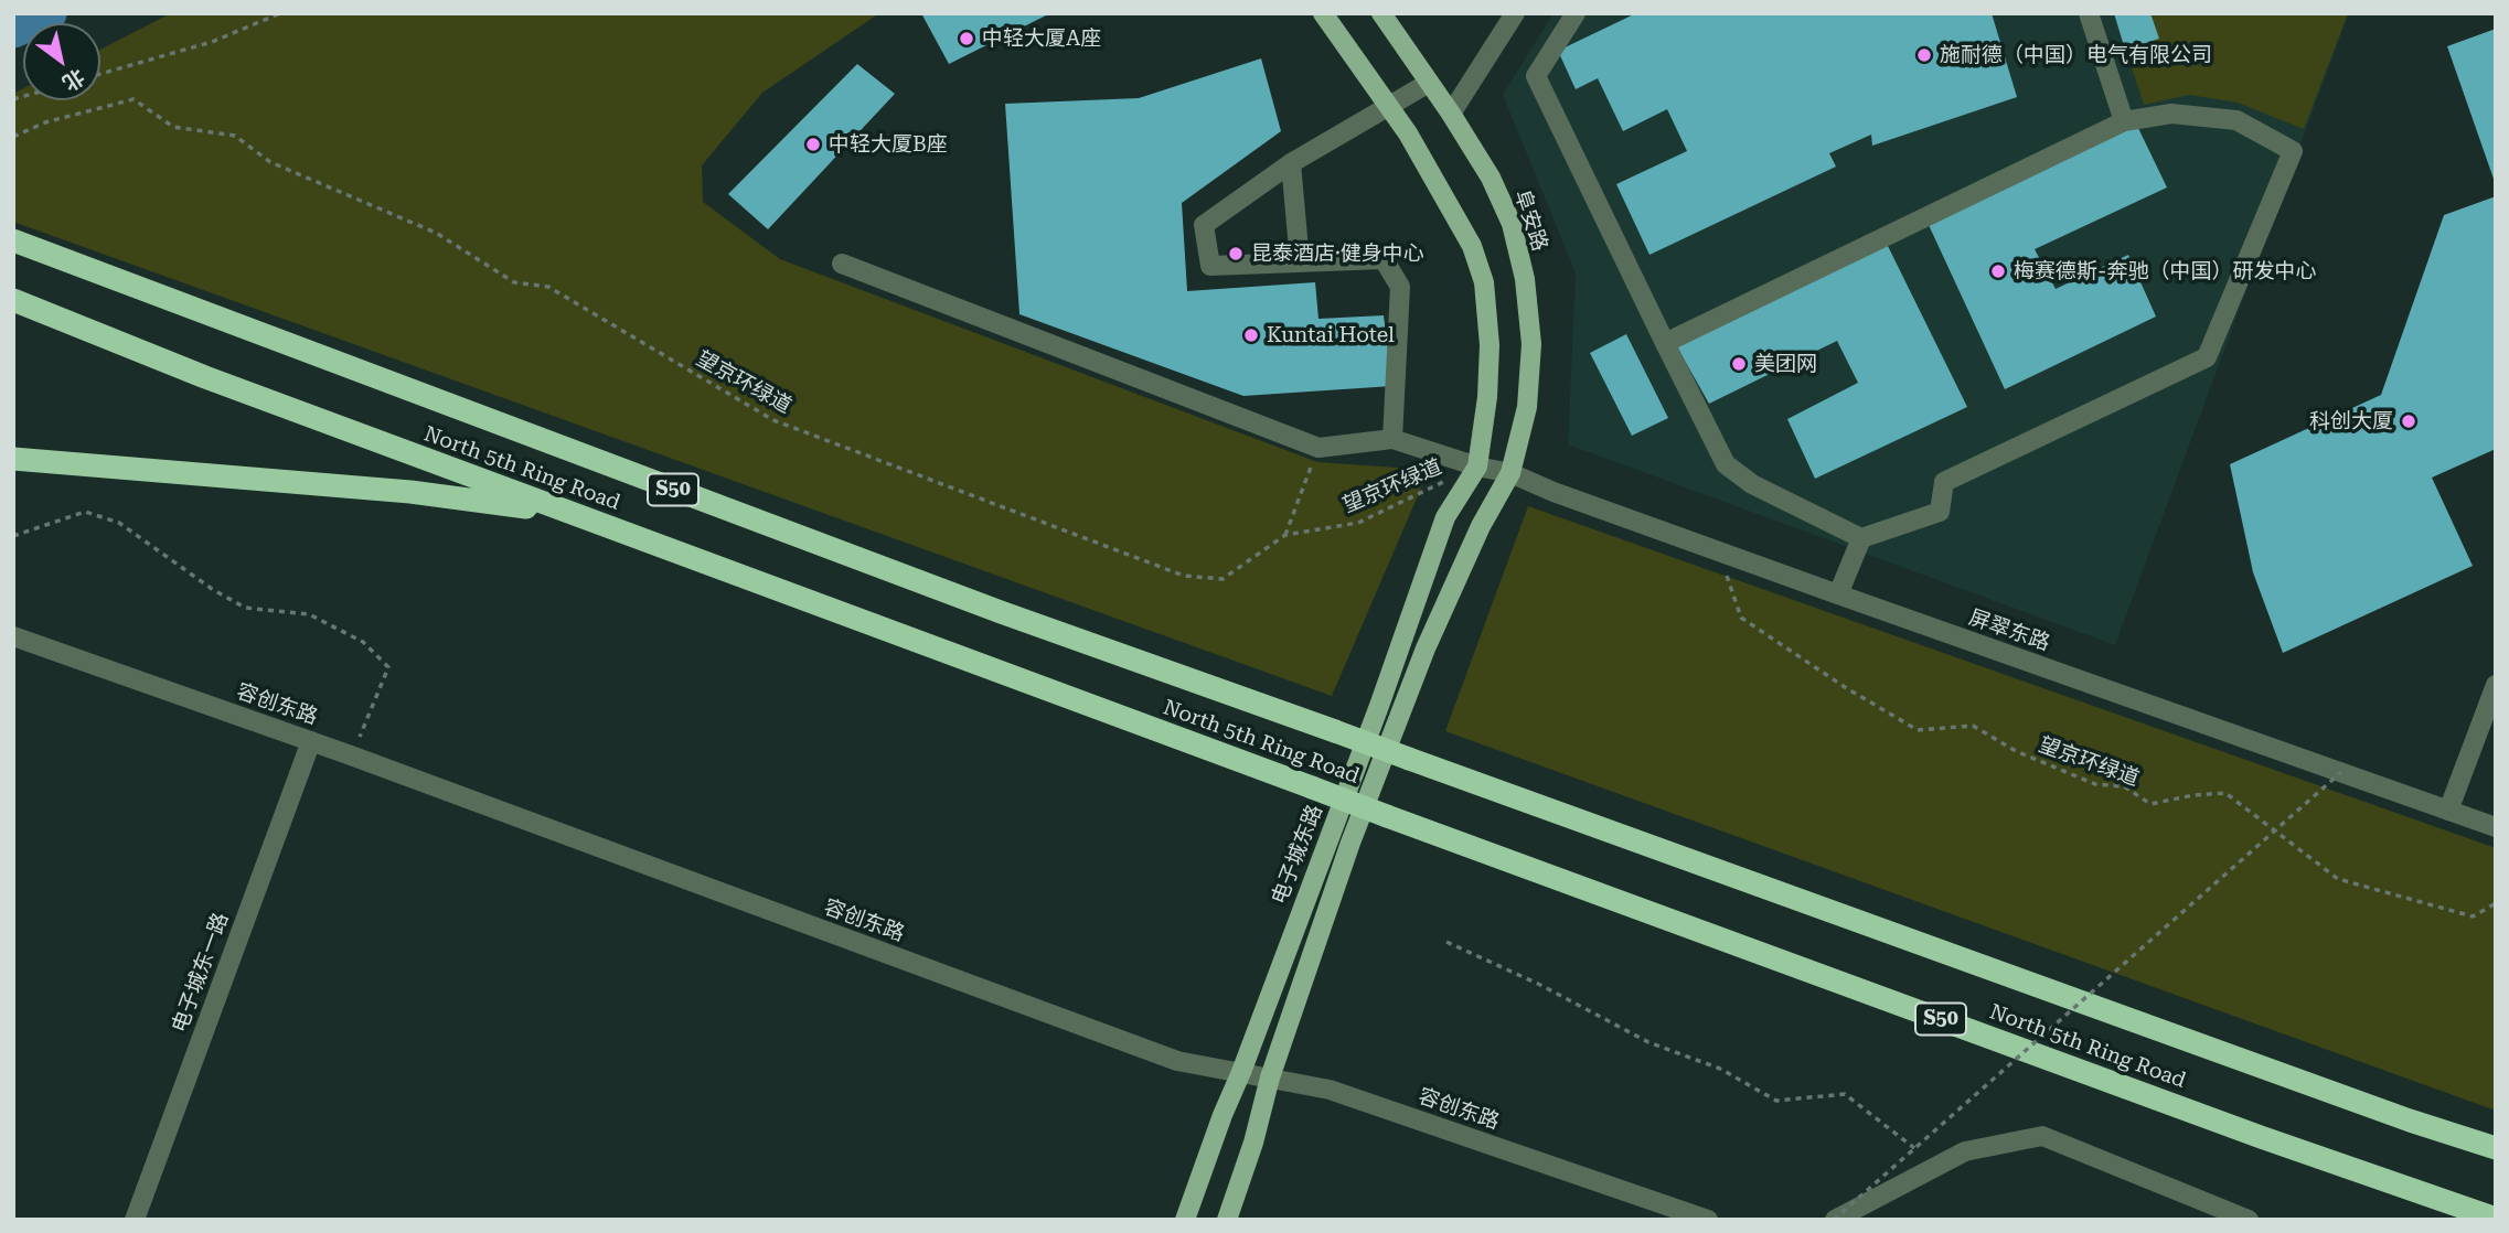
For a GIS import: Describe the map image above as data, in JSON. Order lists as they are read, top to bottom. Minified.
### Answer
{"streets":{"highway":["North 5th Ring Road","S50"],"main road":["阜安路","电子城东路"],"street":["屏翠东路","容创东路","电子城东一路"],"path":["望京环绿道"]},"crossings":[["阜安路","屏翠东路"],["望京环绿道","屏翠东路"],["望京环绿道","电子城东路"],["屏翠东路","电子城东路"],["容创东路","电子城东路"],["容创东路","电子城东一路"]],"places":["中轻大厦A座","施耐德（中国）电气有限公司","中轻大厦B座","昆泰酒店·健身中心","梅赛德斯-奔驰（中国）研发中心","Kuntai Hotel","美团网","科创大厦"],"north":"bottom right"}
